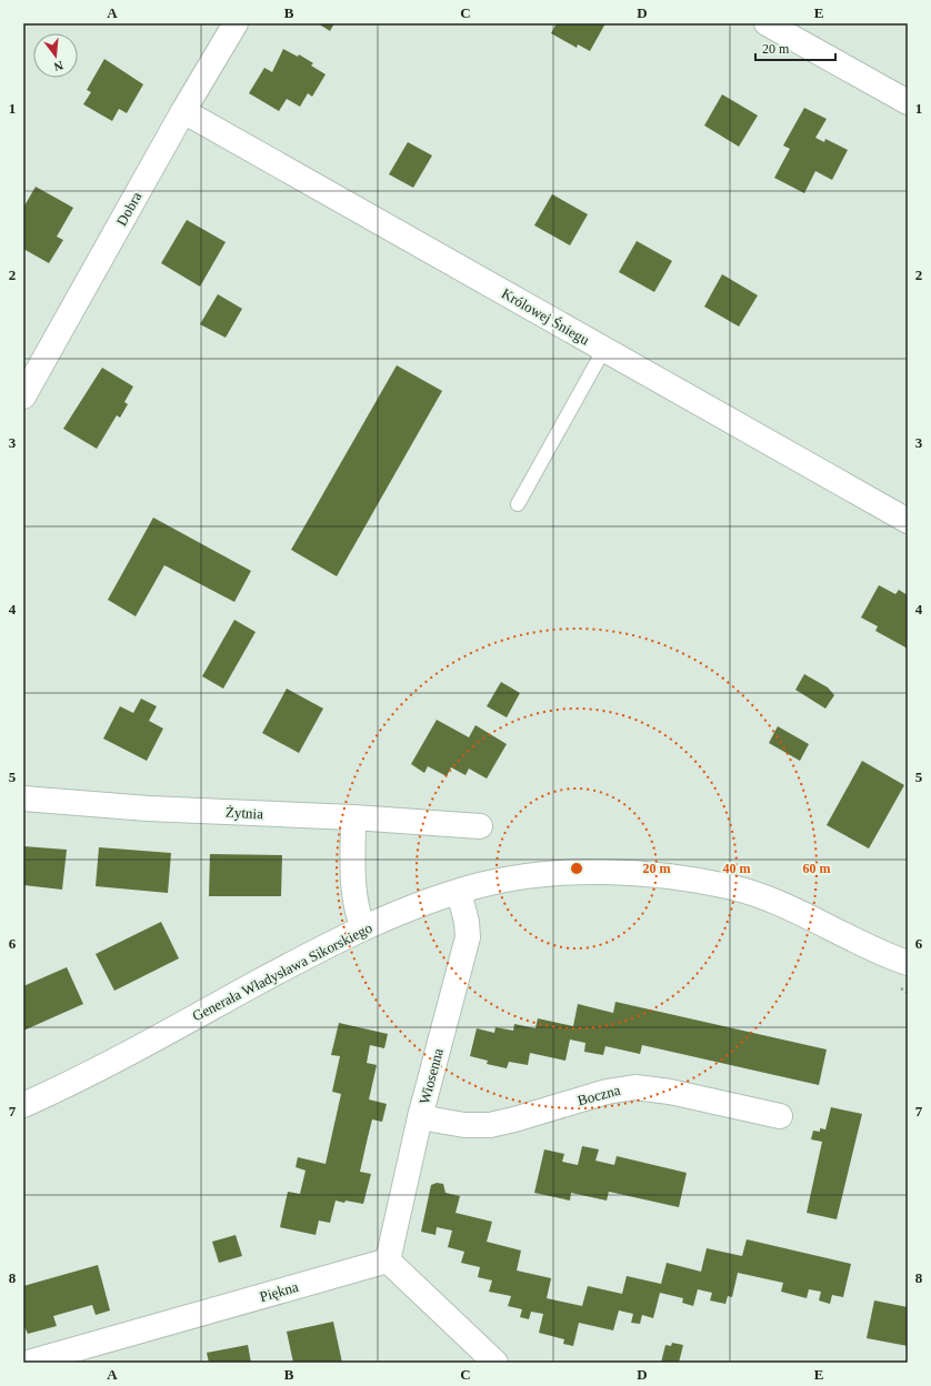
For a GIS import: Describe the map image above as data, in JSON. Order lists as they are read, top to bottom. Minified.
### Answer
{"streets":{"street":["Dobra","Królowej Śniegu","Żytnia","Generała Władysława Sikorskiego","Wiosenna","Boczna","Piękna"]},"crossings":[["Dobra","Królowej Śniegu"],["Generała Władysława Sikorskiego","Wiosenna"],["Wiosenna","Boczna"],["Wiosenna","Piękna"]],"scale_bar":"20 m","north":"bottom","grid":{"columns":["A","B","C","D","E"],"rows":["1","2","3","4","5","6","7","8"]},"rings":["20 m","40 m","60 m"]}
